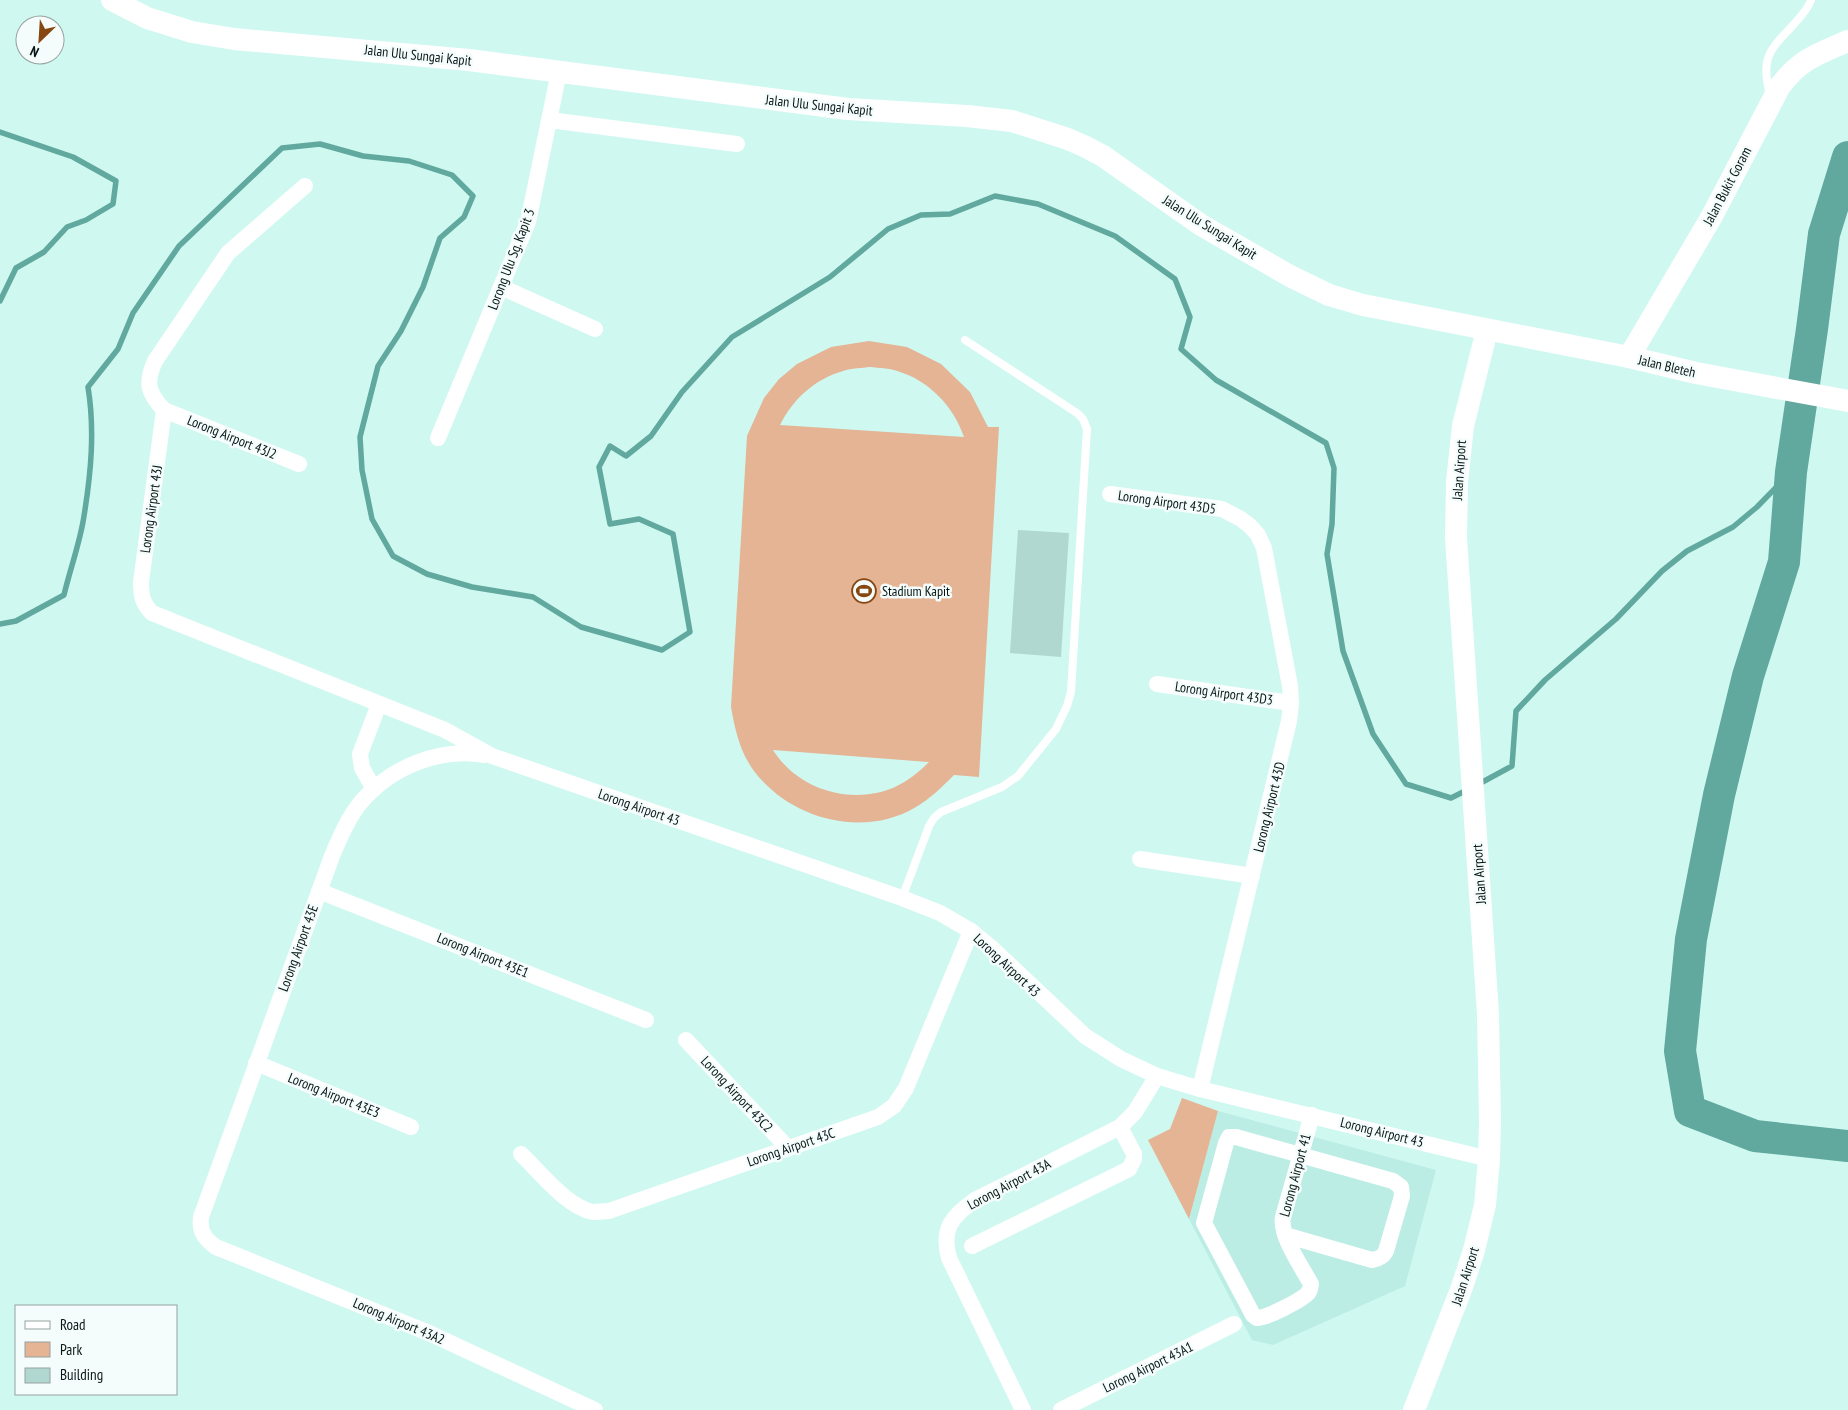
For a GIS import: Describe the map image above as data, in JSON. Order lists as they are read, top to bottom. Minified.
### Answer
{"streets":{"main road":["Jalan Ulu Sungai Kapit","Jalan Bukit Goram","Jalan Bleteh","Jalan Airport"],"street":["Lorong Ulu Sg. Kapit 3","Lorong Airport 43J2","Lorong Airport 43D5","Lorong Airport 43J","Lorong Airport 43D3","Lorong Airport 43","Lorong Airport 43D","Lorong Airport 43E","Lorong Airport 43E1","Lorong Airport 43C2","Lorong Airport 43E3","Lorong Airport 43C","Lorong Airport 41","Lorong Airport 43A","Lorong Airport 43A2","Lorong Airport 43A1"]},"crossings":[["Jalan Ulu Sungai Kapit","Lorong Ulu Sg. Kapit 3"],["Jalan Ulu Sungai Kapit","Jalan Bleteh"],["Jalan Ulu Sungai Kapit","Jalan Airport"],["Jalan Bukit Goram","Jalan Bleteh"],["Jalan Bleteh","Jalan Airport"],["Lorong Airport 43J2","Lorong Airport 43J"],["Jalan Airport","Lorong Airport 43"],["Lorong Airport 43D5","Lorong Airport 43D"],["Lorong Airport 43D3","Lorong Airport 43D"],["Lorong Airport 43","Lorong Airport 43D"],["Lorong Airport 43","Lorong Airport 43E"],["Lorong Airport 43","Lorong Airport 43C"],["Lorong Airport 43","Lorong Airport 41"],["Lorong Airport 43","Lorong Airport 43A"],["Lorong Airport 43E","Lorong Airport 43E1"],["Lorong Airport 43E","Lorong Airport 43E3"],["Lorong Airport 43E","Lorong Airport 43A2"],["Lorong Airport 43C2","Lorong Airport 43C"]],"places":{"sports":["Stadium Kapit"]},"legend":["Road","Park","Building"],"north":"bottom left"}
